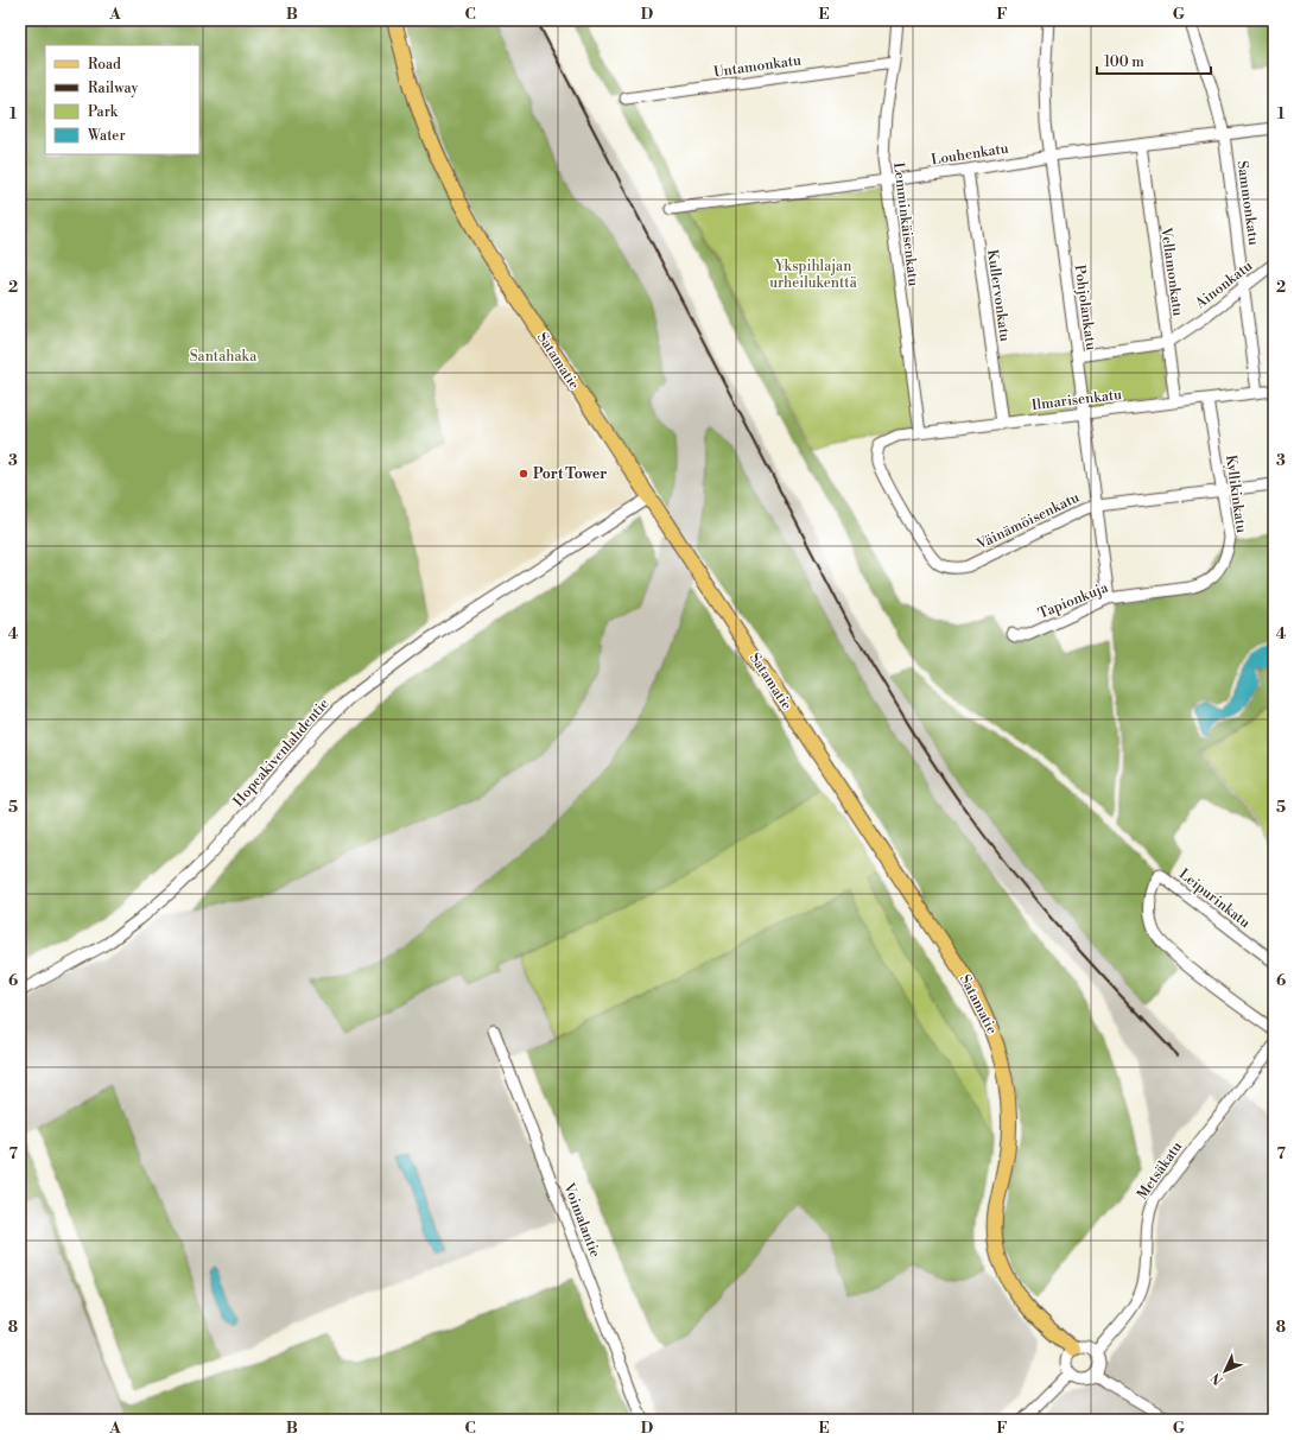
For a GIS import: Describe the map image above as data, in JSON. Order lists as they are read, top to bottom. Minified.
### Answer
{"streets":{"main road":["Satamatie"],"street":["Untamonkatu","Louhenkatu","Sammonkatu","Lemminkäisenkatu","Vellamonkatu","Ainonkatu","Kullervonkatu","Pohjolankatu","Ilmarisenkatu","Kyllikinkatu","Väinämöisenkatu","Tapionkuja","Hopeakivenlahdentie","Leipurinkatu","Metsäkatu","Voimalantie"]},"crossings":[["Untamonkatu","Lemminkäisenkatu"],["Louhenkatu","Sammonkatu"],["Louhenkatu","Lemminkäisenkatu"],["Louhenkatu","Vellamonkatu"],["Louhenkatu","Kullervonkatu"],["Louhenkatu","Pohjolankatu"],["Sammonkatu","Ainonkatu"],["Sammonkatu","Ilmarisenkatu"],["Lemminkäisenkatu","Ilmarisenkatu"],["Vellamonkatu","Ainonkatu"],["Vellamonkatu","Ilmarisenkatu"],["Kullervonkatu","Ilmarisenkatu"],["Pohjolankatu","Ilmarisenkatu"],["Pohjolankatu","Väinämöisenkatu"],["Pohjolankatu","Tapionkuja"],["Satamatie","Hopeakivenlahdentie"],["Satamatie","Metsäkatu"],["Ilmarisenkatu","Kyllikinkatu"],["Ilmarisenkatu","Väinämöisenkatu"],["Kyllikinkatu","Väinämöisenkatu"],["Kyllikinkatu","Tapionkuja"]],"parks":["Ykspihlajan urheilukenttä","Santahaka"],"places":["Port Tower"],"legend":["Road","Railway","Park","Water"],"scale_bar":"100 m","north":"bottom left","grid":{"columns":["A","B","C","D","E","F","G"],"rows":["1","2","3","4","5","6","7","8"]}}
